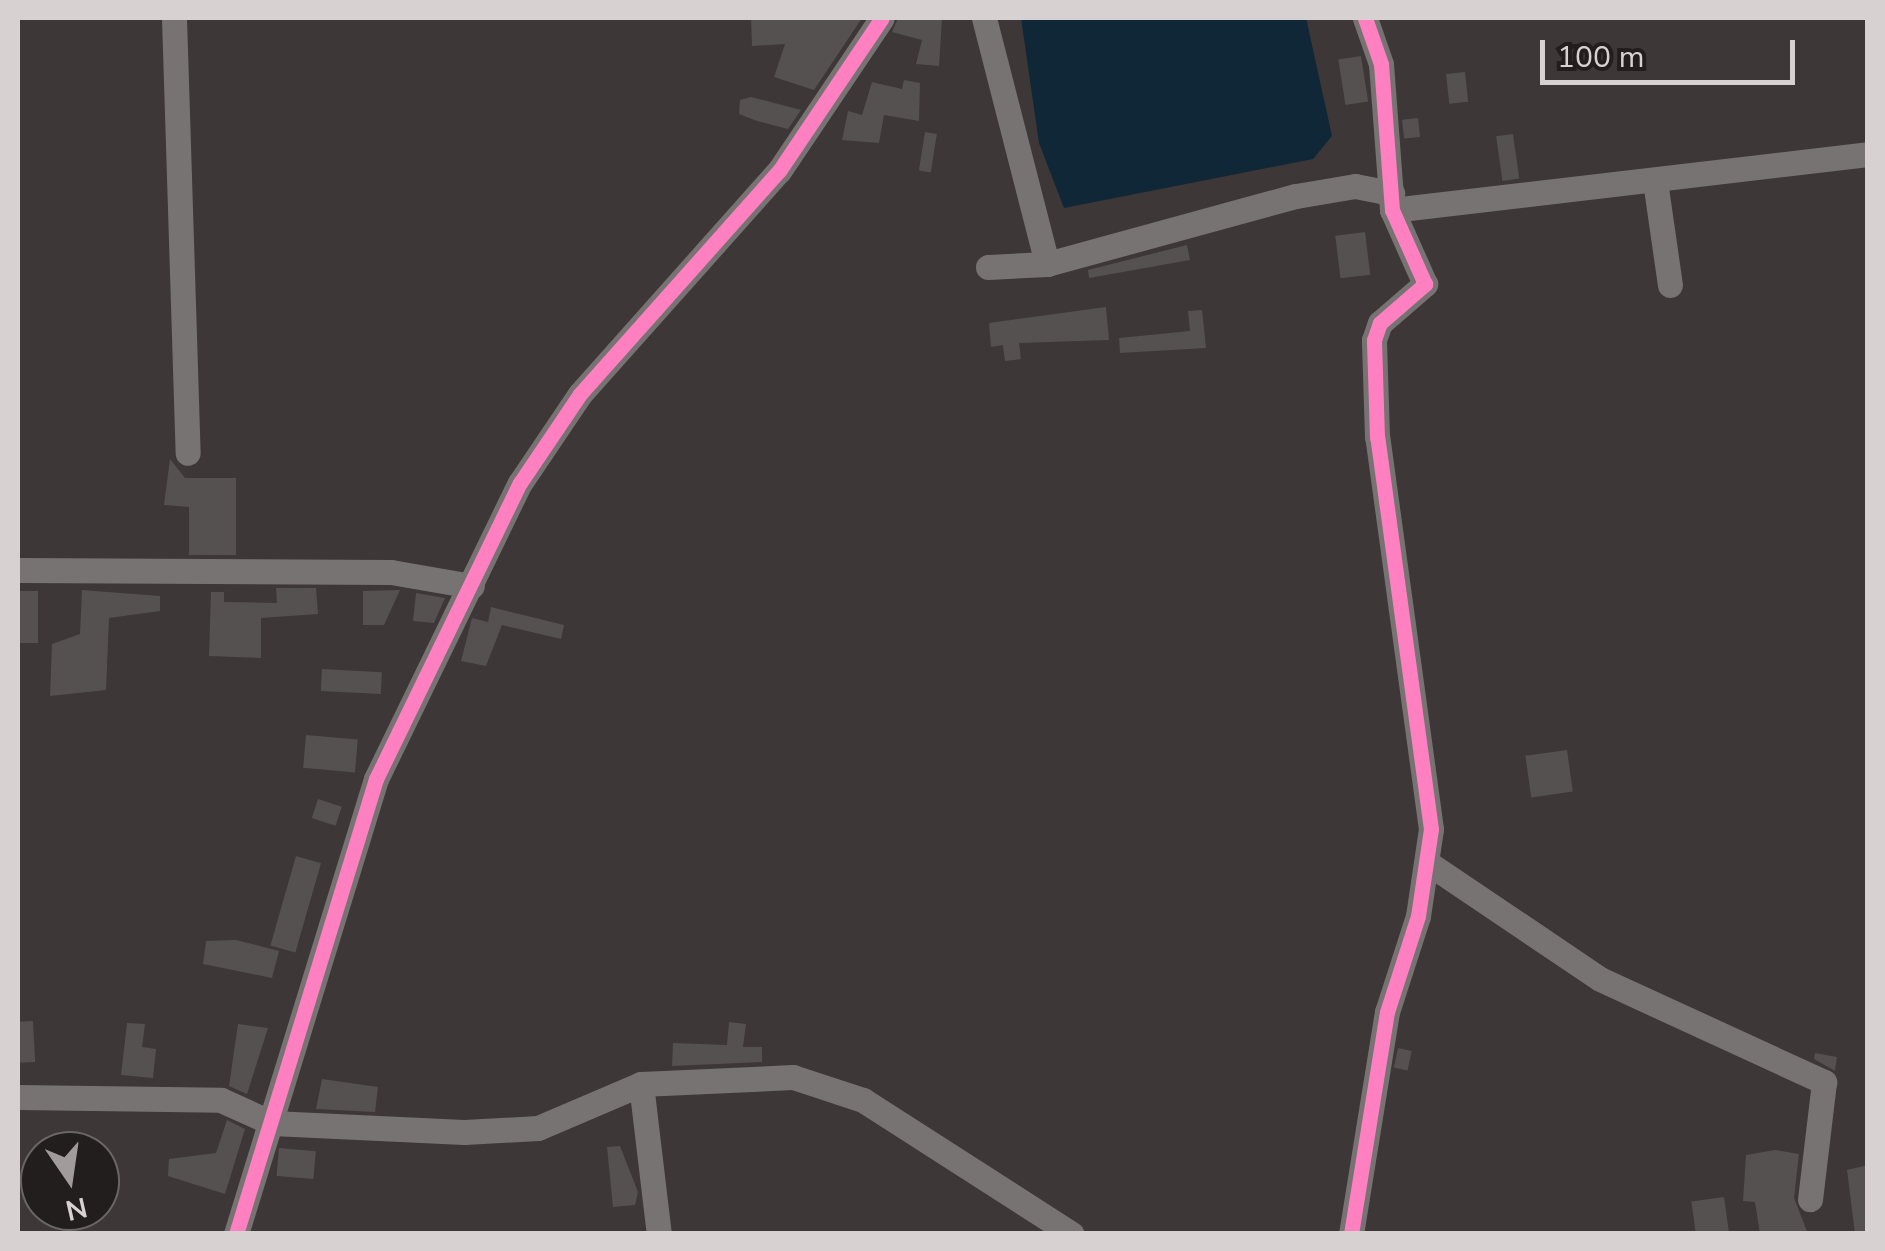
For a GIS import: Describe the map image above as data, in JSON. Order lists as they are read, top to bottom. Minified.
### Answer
{"scale_bar":"100 m","north":"bottom"}
